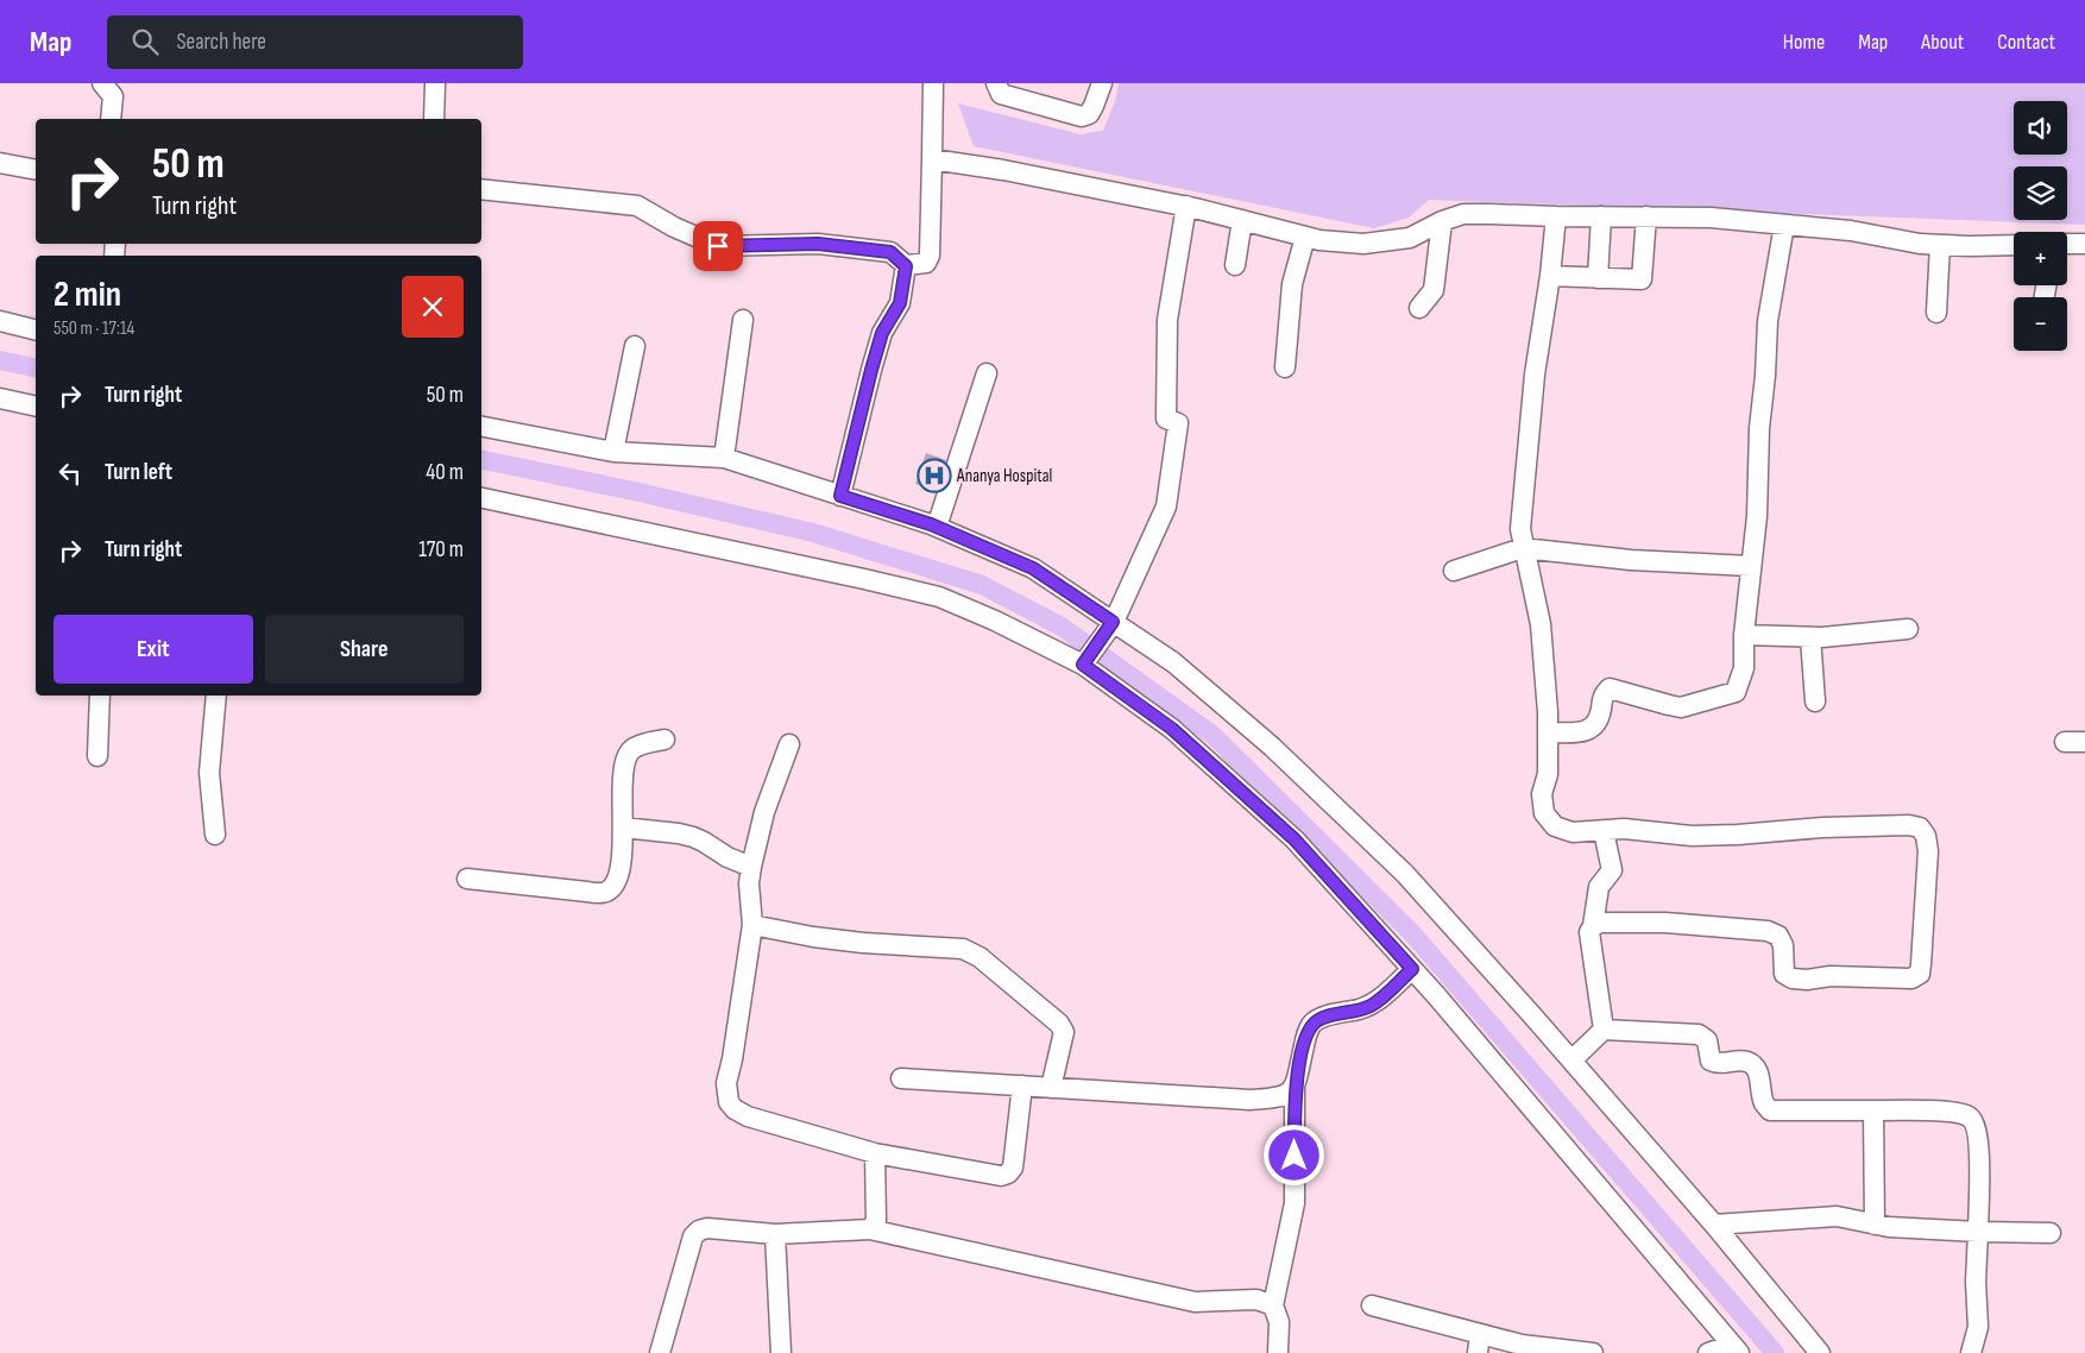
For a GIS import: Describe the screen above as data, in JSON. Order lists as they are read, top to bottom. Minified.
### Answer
{"places":{"hospital":["Ananya Hospital"]},"page":{"header":"Map","search":"Search here","nav":["Home","Map","About","Contact"],"map_buttons":["+","−"],"turn":["50 m","Turn right"],"heading":["2 min","550 m · 17:14"],"list":[{"name":"Turn right","value":"50 m"},{"name":"Turn left","value":"40 m"},{"name":"Turn right","value":"170 m"}],"buttons":["Exit","Share"]}}
